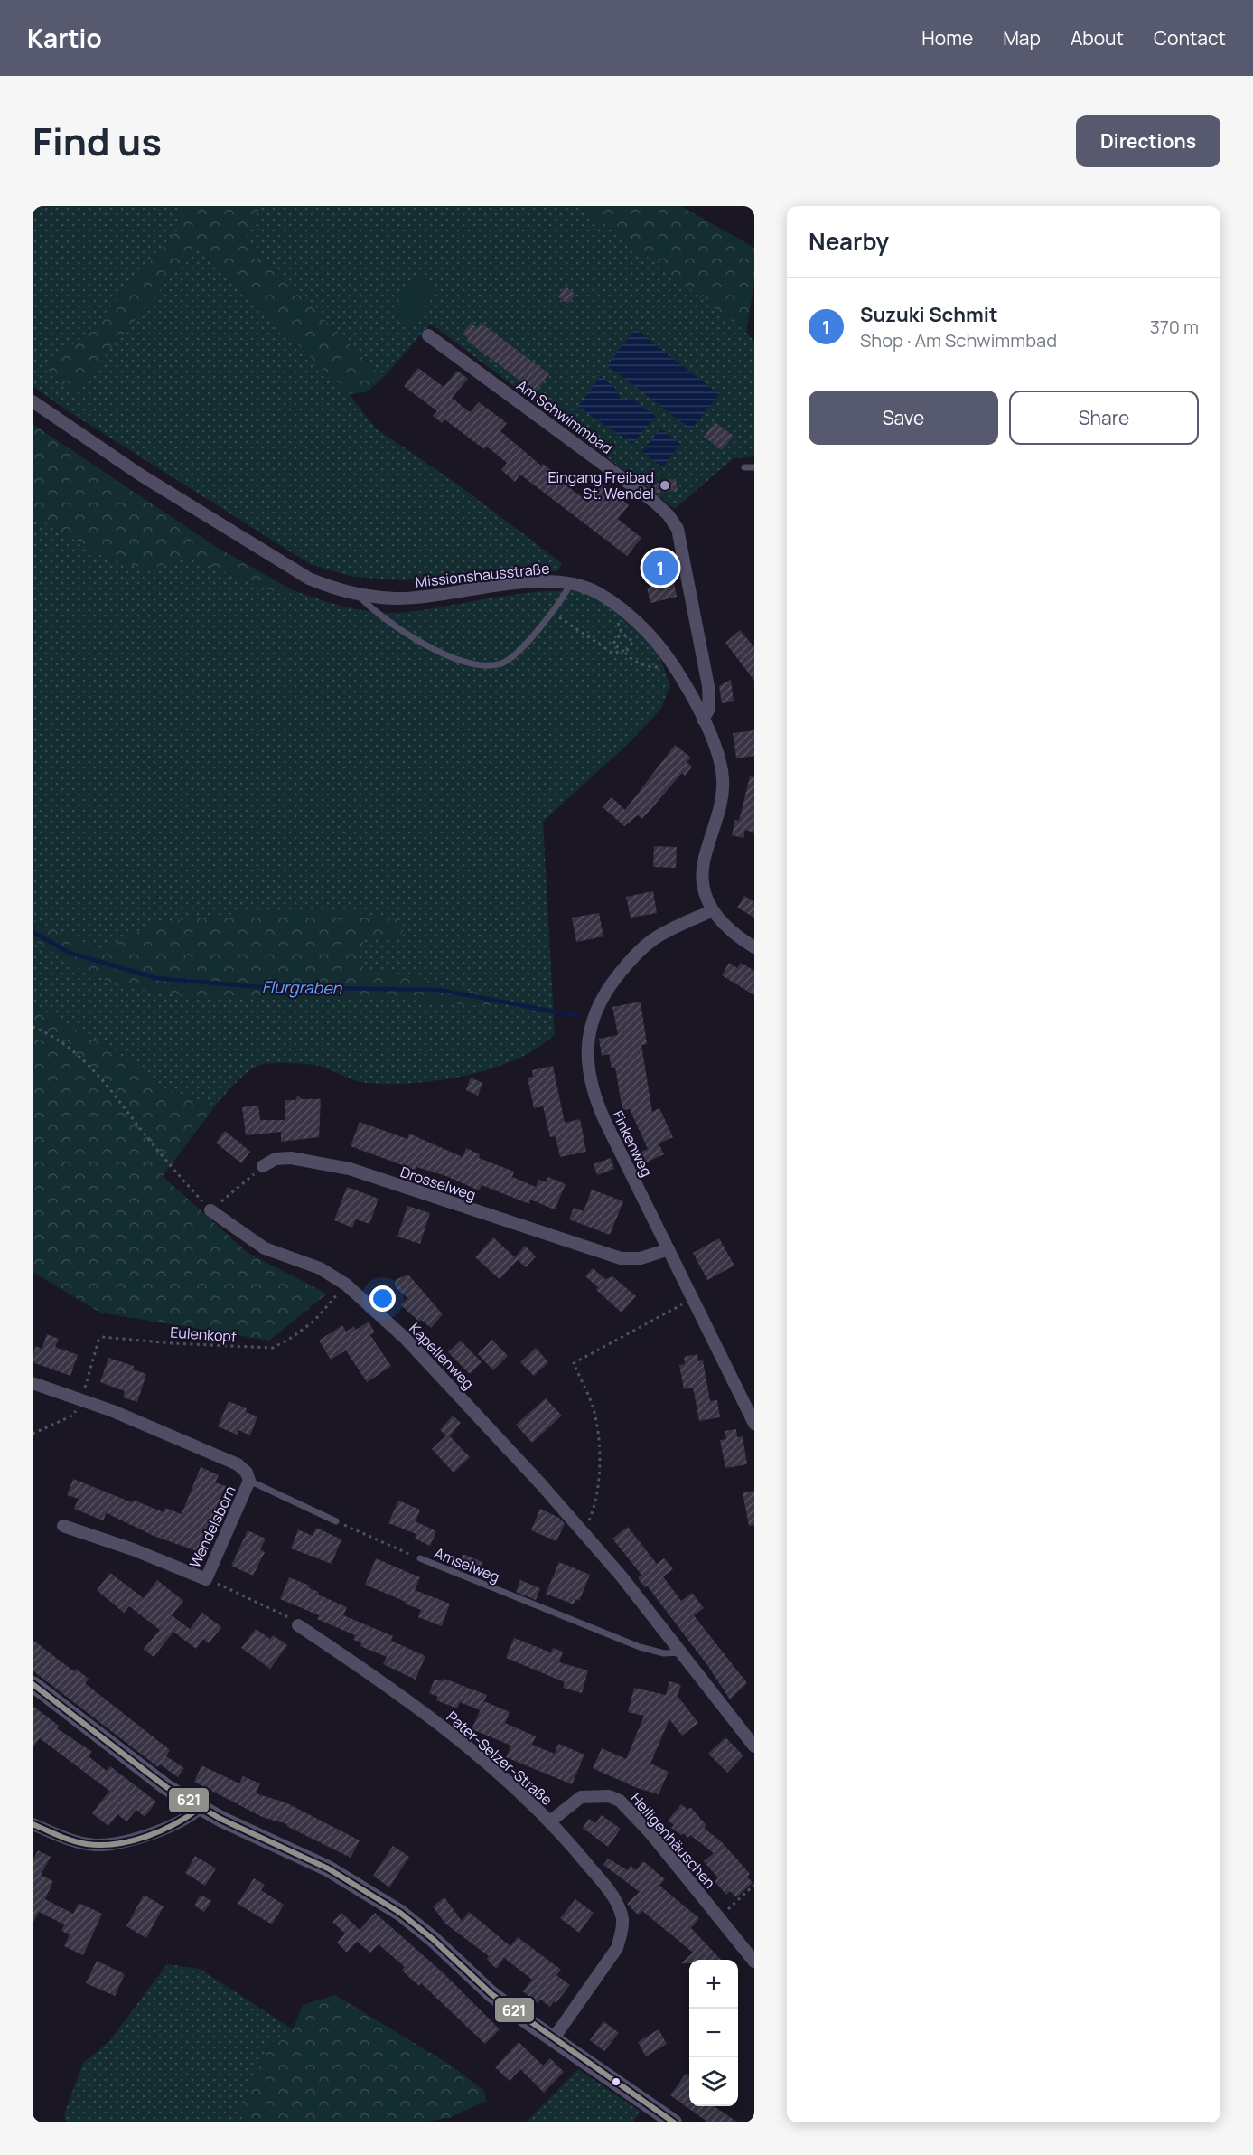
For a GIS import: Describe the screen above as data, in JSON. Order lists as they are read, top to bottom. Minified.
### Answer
{"streets":{"street":["Am Schwimmbad","Missionshausstraße","Finkenweg","Drosselweg","Kapellenweg","Wendelsborn","Pater-Selzer-Straße","Heiligenhäuschen"],"lane":["Amselweg"],"path":["Eulenkopf"]},"crossings":[["Am Schwimmbad","Missionshausstraße"],["Missionshausstraße","Finkenweg"],["Finkenweg","Drosselweg"],["Eulenkopf","Kapellenweg"],["Eulenkopf","Wendelsborn"],["Kapellenweg","Amselweg"],["Pater-Selzer-Straße","Heiligenhäuschen"]],"water":["Flurgraben"],"places":["Eingang Freibad St. Wendel"],"lines":["transit line 621"],"page":{"header":"Kartio","nav":["Home","Map","About","Contact"],"title":"Find us","buttons":["Directions",["Save","Share"]],"heading":"Nearby","list":[{"mark":"1","name":"Suzuki Schmit","note":"Shop · Am Schwimmbad","value":"370 m"}],"pins":"1","map_buttons":["+","−"]}}
